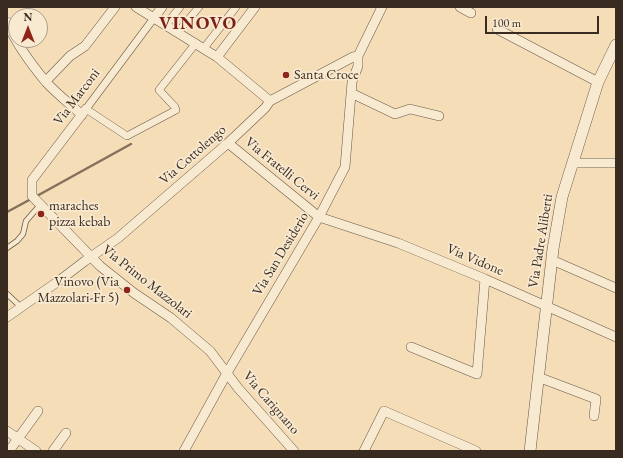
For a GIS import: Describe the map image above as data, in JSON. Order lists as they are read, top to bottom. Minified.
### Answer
{"streets":{"street":["Via Marconi","Via Cottolengo","Via Fratelli Cervi","Via Padre Aliberti","Via San Desiderio","Via Vidone","Via Primo Mazzolari","Via Carignano"]},"crossings":[["Via Marconi","Via Primo Mazzolari"],["Via Cottolengo","Via Fratelli Cervi"],["Via Cottolengo","Via San Desiderio"],["Via Cottolengo","Via Primo Mazzolari"],["Via Fratelli Cervi","Via San Desiderio"],["Via Fratelli Cervi","Via Vidone"],["Via Padre Aliberti","Via Vidone"],["Via San Desiderio","Via Vidone"],["Via San Desiderio","Via Primo Mazzolari"],["Via San Desiderio","Via Carignano"],["Via Primo Mazzolari","Via Carignano"]],"districts":["VINOVO"],"places":["Santa Croce","maraches pizza kebab","Vinovo (Via Mazzolari-Fr 5)"],"scale_bar":"100 m","north":"top"}
